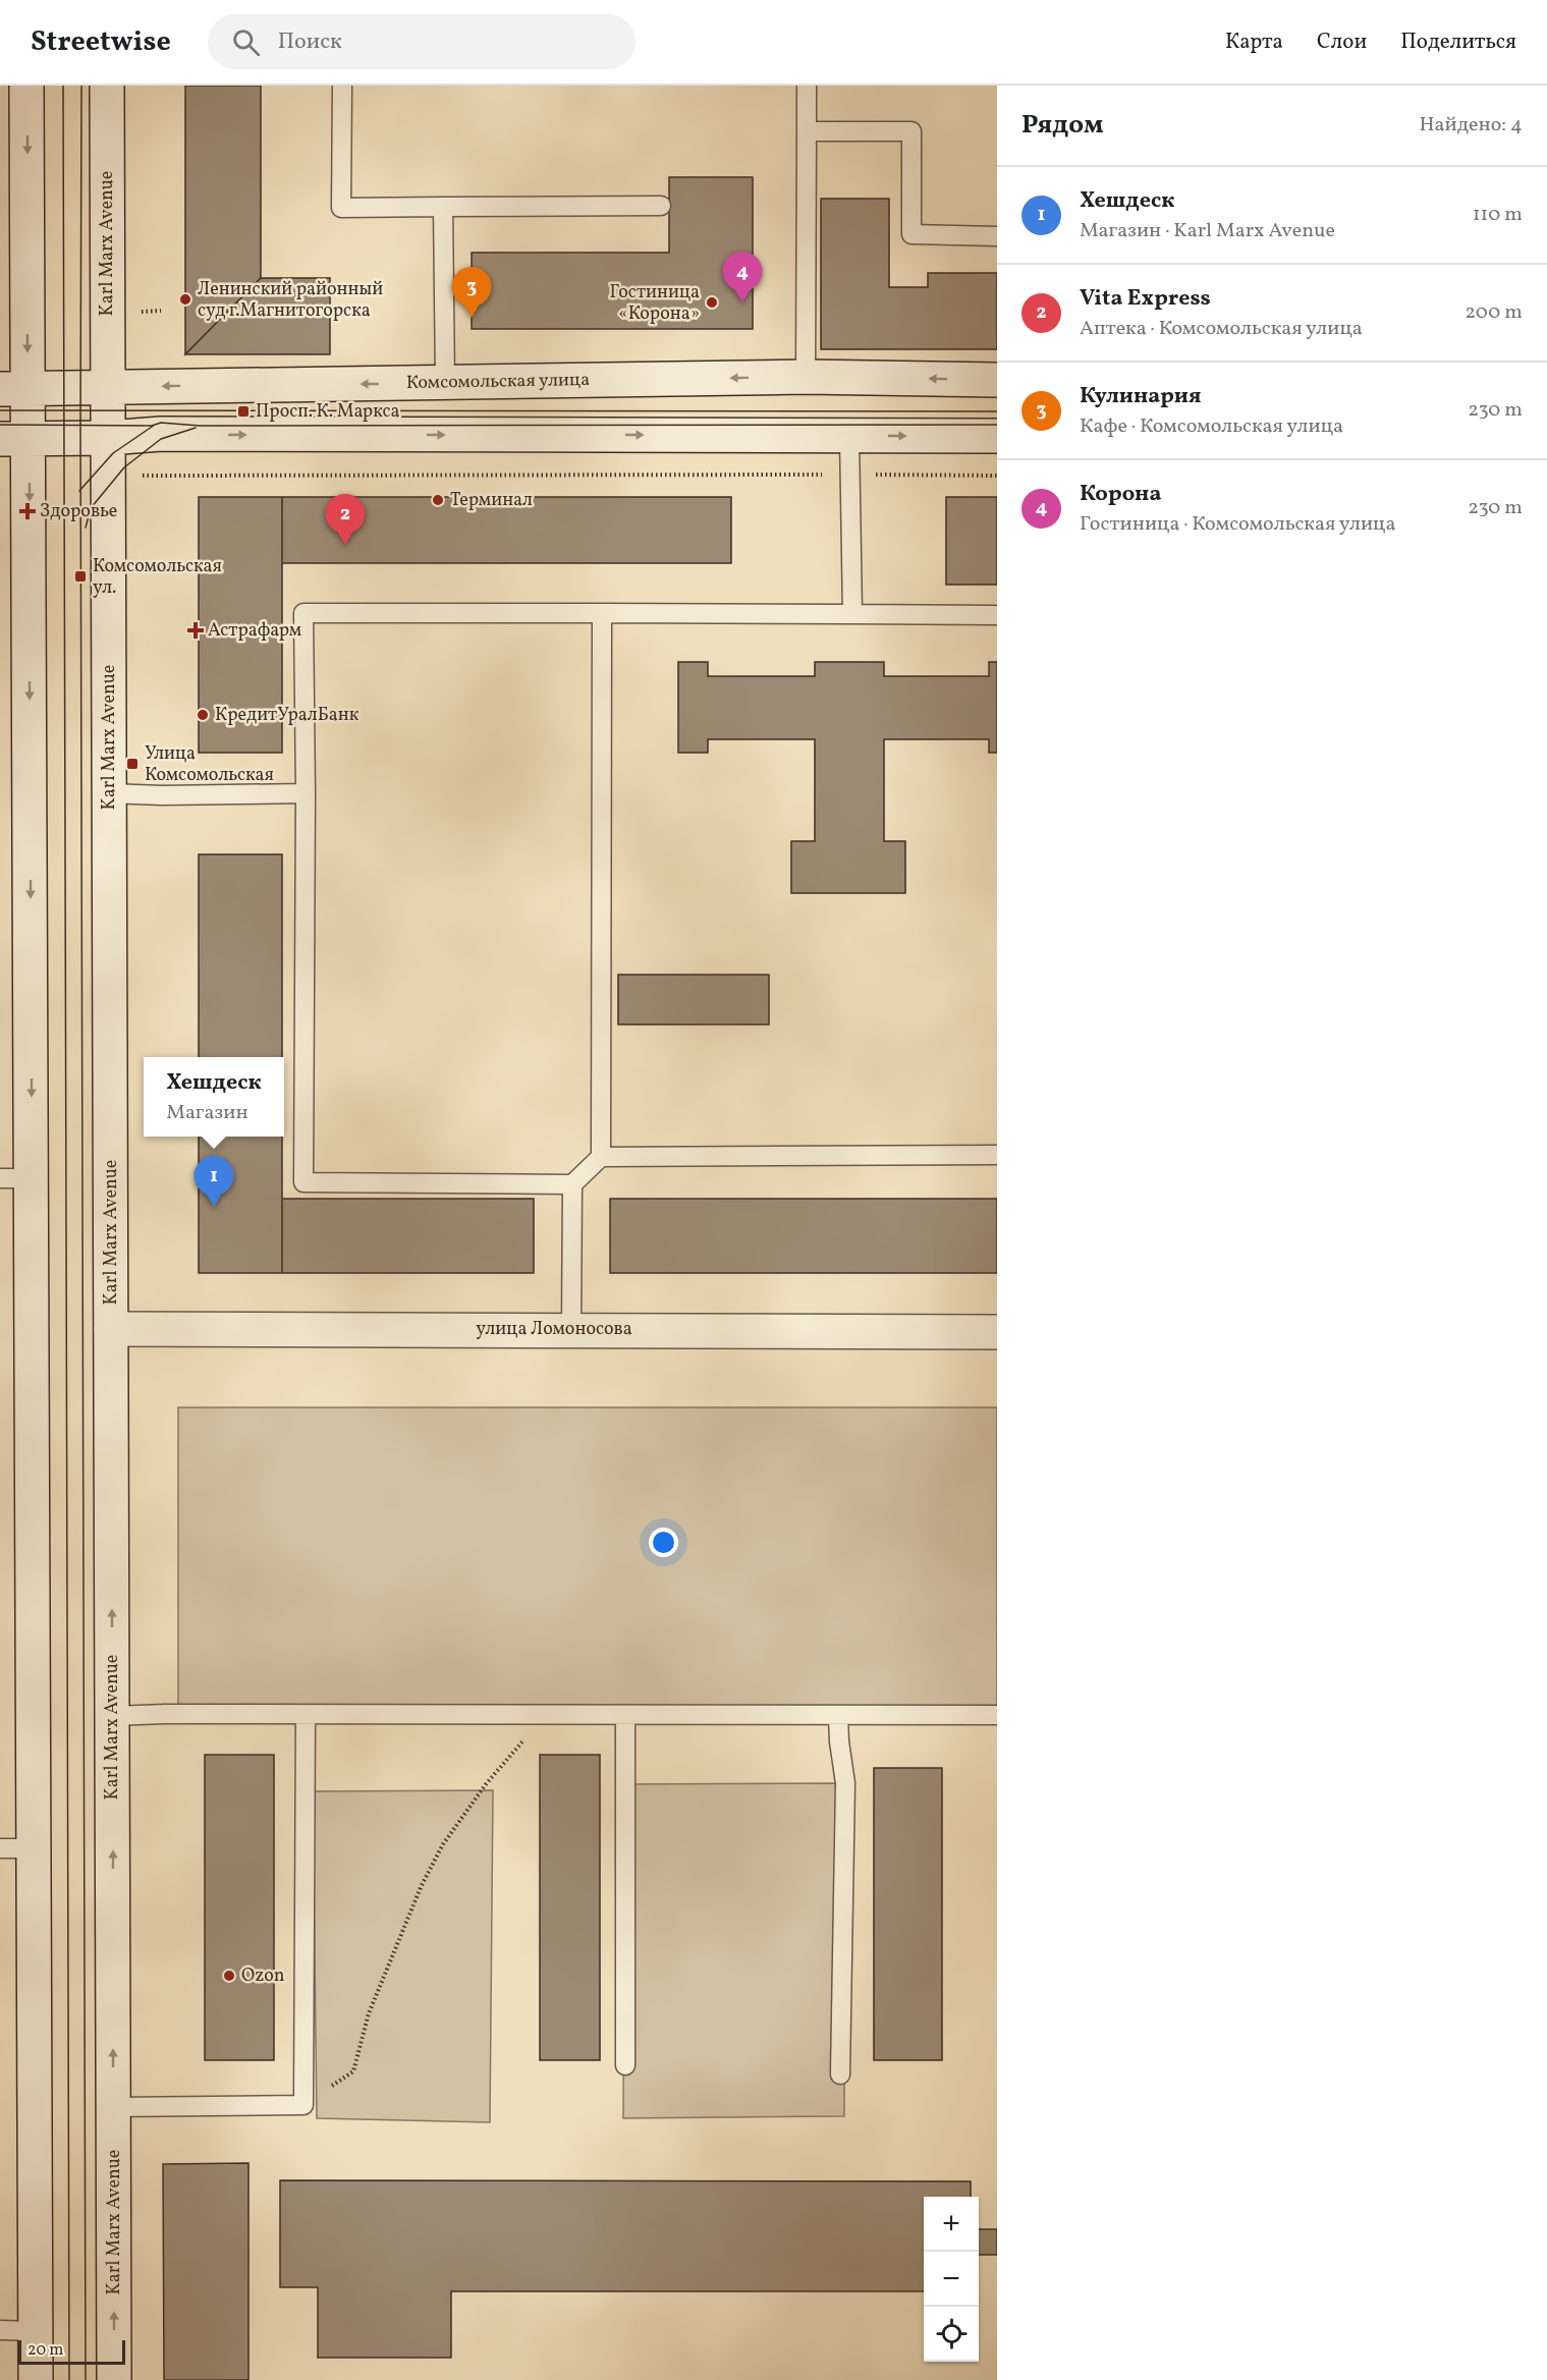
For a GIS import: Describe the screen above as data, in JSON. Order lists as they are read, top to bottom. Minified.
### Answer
{"streets":{"main road":["Karl Marx Avenue","Комсомольская улица","улица Ломоносова"]},"crossings":[["Karl Marx Avenue","Комсомольская улица"],["Karl Marx Avenue","улица Ломоносова"]],"places":{"other":["Ленинский районный суд г.Магнитогорска","Гостиница «Корона»","Терминал","КредитУралБанк","Ozon"],"transit":["Просп. К. Маркса","Комсомольская ул.","Улица Комсомольская"],"health":["Здоровье","Астрафарм"]},"scale_bar":"20 m","page":{"header":"Streetwise","search":"Поиск","nav":["Карта","Слои","Поделиться"],"heading":["Рядом","Найдено: 4"],"list":[{"mark":"1","name":"Хешдеск","note":"Магазин · Karl Marx Avenue","value":"110 m"},{"mark":"2","name":"Vita Express","note":"Аптека · Комсомольская улица","value":"200 m"},{"mark":"3","name":"Кулинария","note":"Кафе · Комсомольская улица","value":"230 m"},{"mark":"4","name":"Корона","note":"Гостиница · Комсомольская улица","value":"230 m"}],"pins":["4","3","2","1"],"popup":["Хешдеск","Магазин"],"map_buttons":["+","−"],"scale":"20 m"}}
